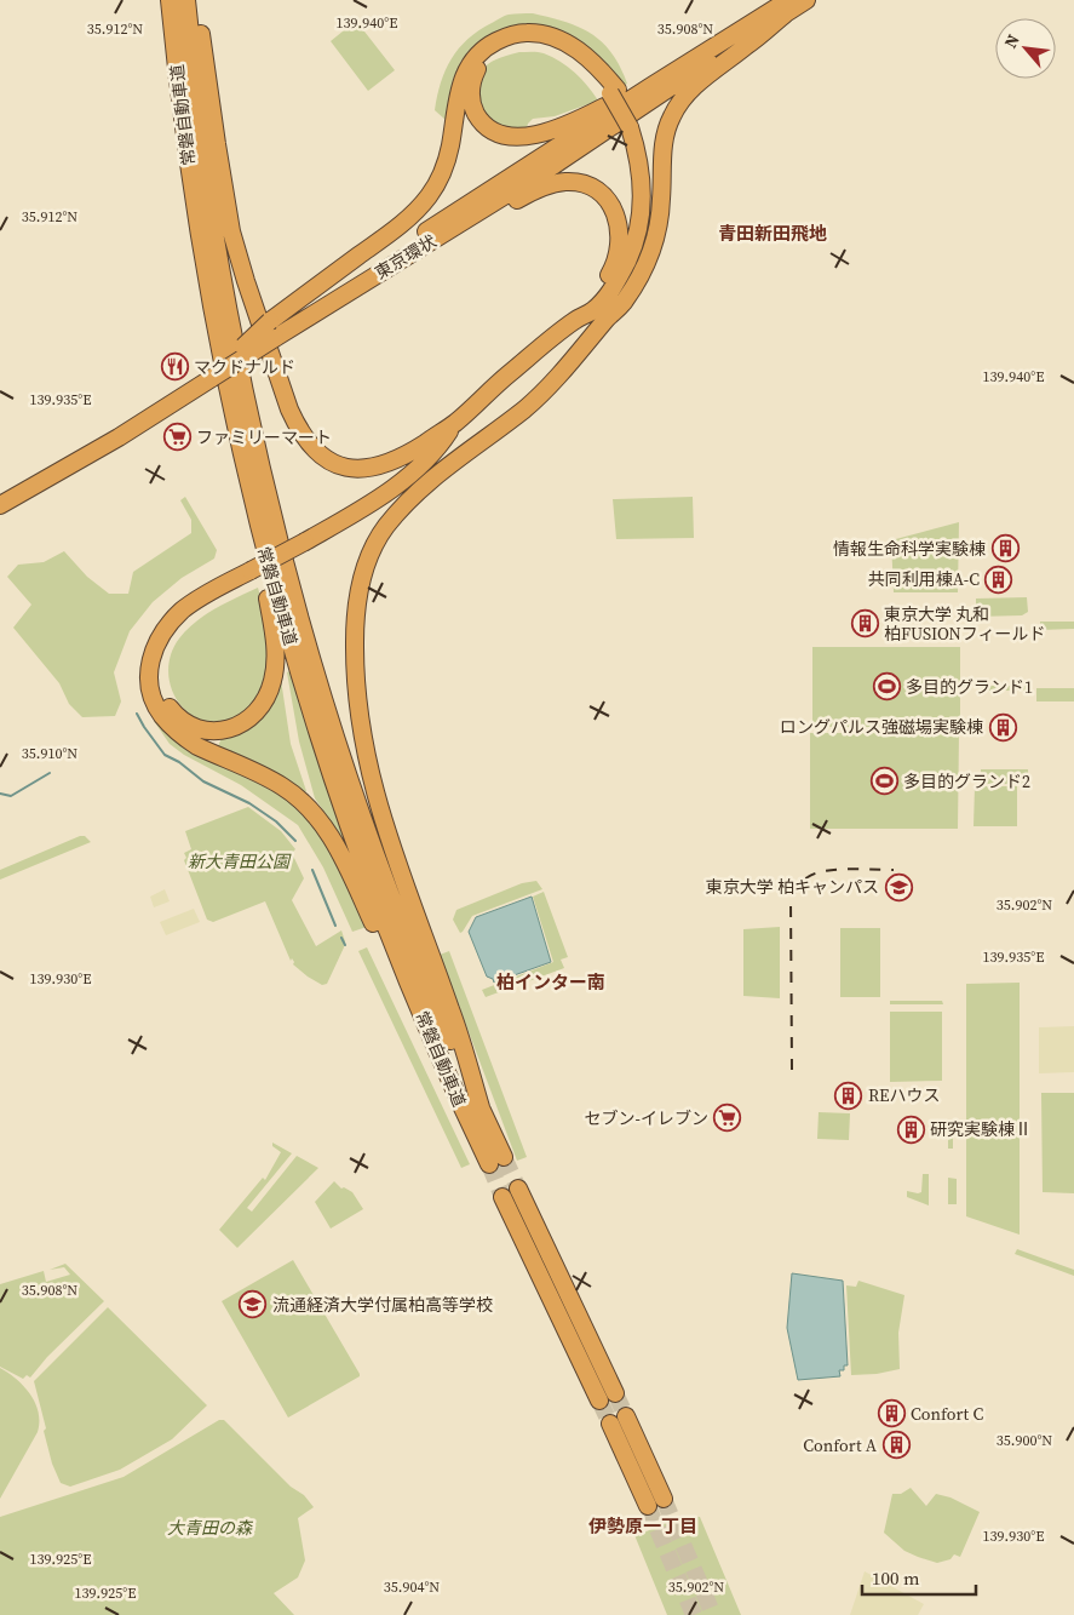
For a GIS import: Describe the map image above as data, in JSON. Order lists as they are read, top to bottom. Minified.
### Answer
{"streets":{"highway":["常磐自動車道","東京環状"]},"districts":["青田新田飛地","柏インター南","伊勢原一丁目"],"parks":["新大青田公園","大青田の森"],"places":{"restaurant":["マクドナルド"],"supermarket":["ファミリーマート","セブン-イレブン"],"building":["情報生命科学実験棟","共同利用棟A-C","東京大学 丸和 柏FUSIONフィールド","ロングパルス強磁場実験棟","REハウス","研究実験棟Ⅱ","Confort C","Confort A"],"sports":["多目的グランド1","多目的グランド2"],"school or university":["東京大学 柏キャンパス","流通経済大学付属柏高等学校"]},"scale_bar":"100 m","north":"top left","coordinates":["139.940°E","35.912°N","35.908°N","139.935°E","35.910°N","35.902°N","139.930°E","35.900°N","139.925°E","35.904°N"]}
